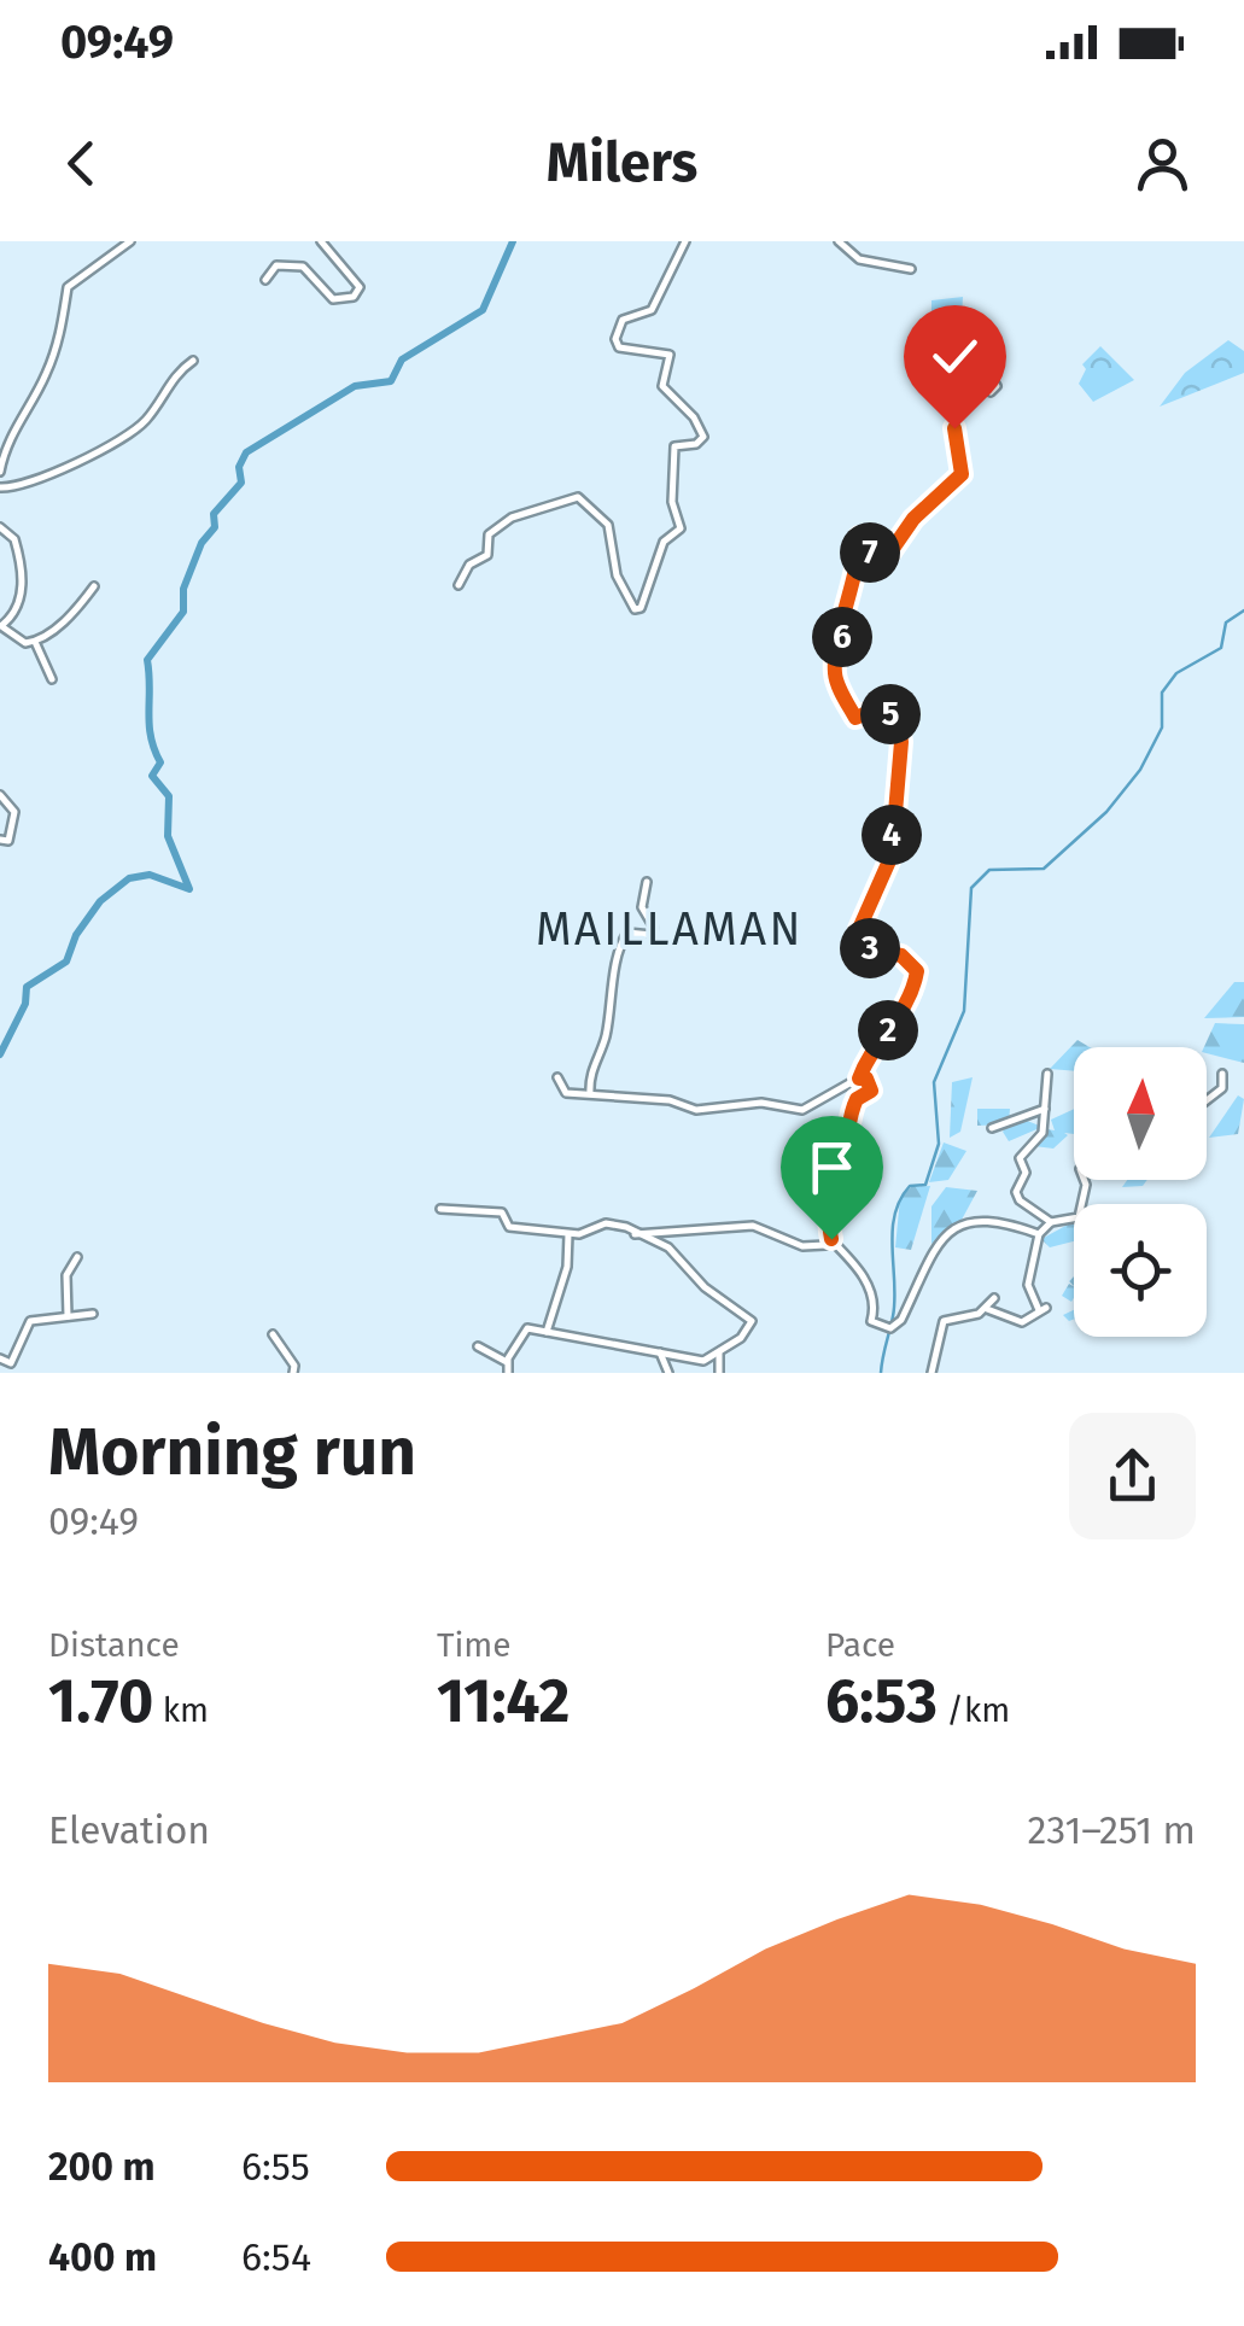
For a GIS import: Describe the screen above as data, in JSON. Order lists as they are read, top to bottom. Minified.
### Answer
{"districts":["MAILLAMAN"],"north":"top","page":{"status":"09:49","header":"Milers","pins":["7","6","5","4","3","2"],"heading":["Morning run","09:49"],"stats":[["Distance","1.70 km"],["Time","11:42"],["Pace","6:53 /km"]],"chart":["Elevation","231–251 m"],"list":[{"name":"200 m","note":"6:55"},{"name":"400 m","note":"6:54"}]}}
